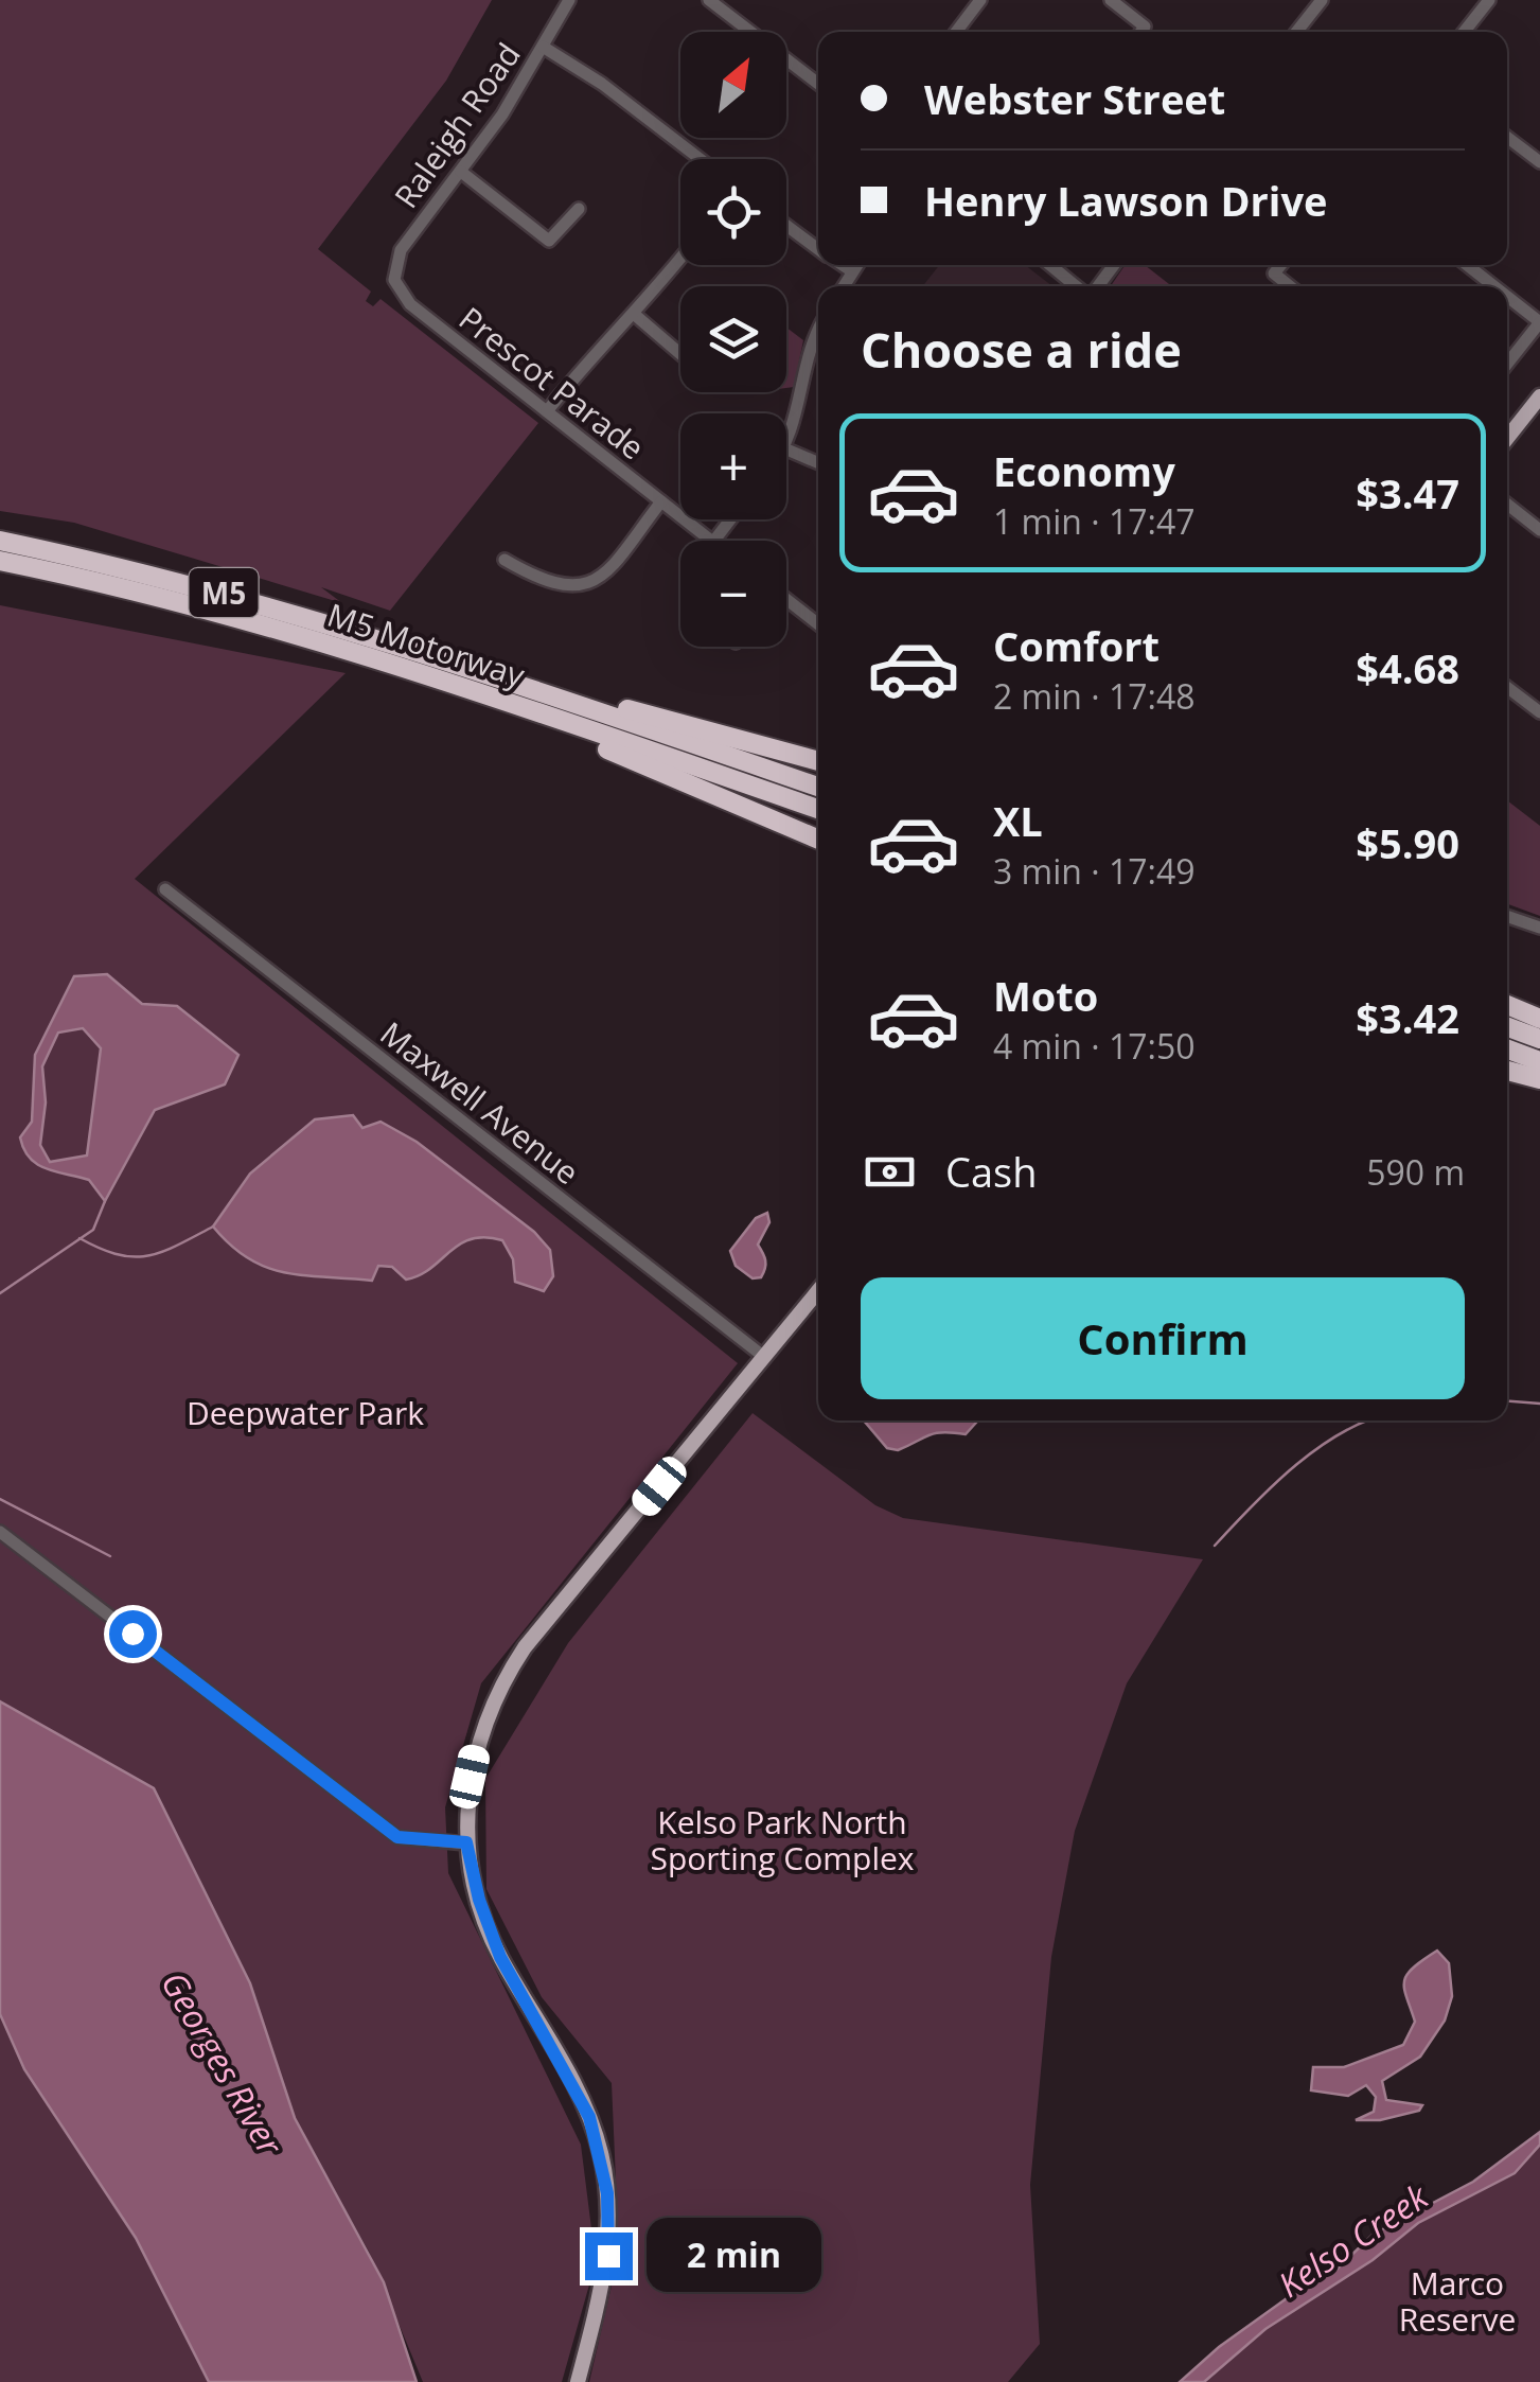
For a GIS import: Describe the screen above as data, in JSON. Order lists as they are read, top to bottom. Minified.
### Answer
{"streets":{"highway":["M5","M5 Motorway"],"street":["Raleigh Road","Prescot Parade","Maxwell Avenue"]},"crossings":[["Raleigh Road","Prescot Parade"]],"water":["Georges River","Kelso Creek"],"parks":["Deepwater Park","Kelso Park North Sporting Complex","Marco Reserve"],"north":"top right","page":{"map_buttons":["+","−"],"banner":["Webster Street","Henry Lawson Drive"],"heading":"Choose a ride","list":[{"name":"Economy","note":"1 min · 17:47","value":"$3.47"},{"name":"Comfort","note":"2 min · 17:48","value":"$4.68"},{"name":"XL","note":"3 min · 17:49","value":"$5.90"},{"name":"Moto","note":"4 min · 17:50","value":"$3.42"}],"pay":["Cash","590 m"],"buttons":"Confirm","bubble":"2 min"}}
